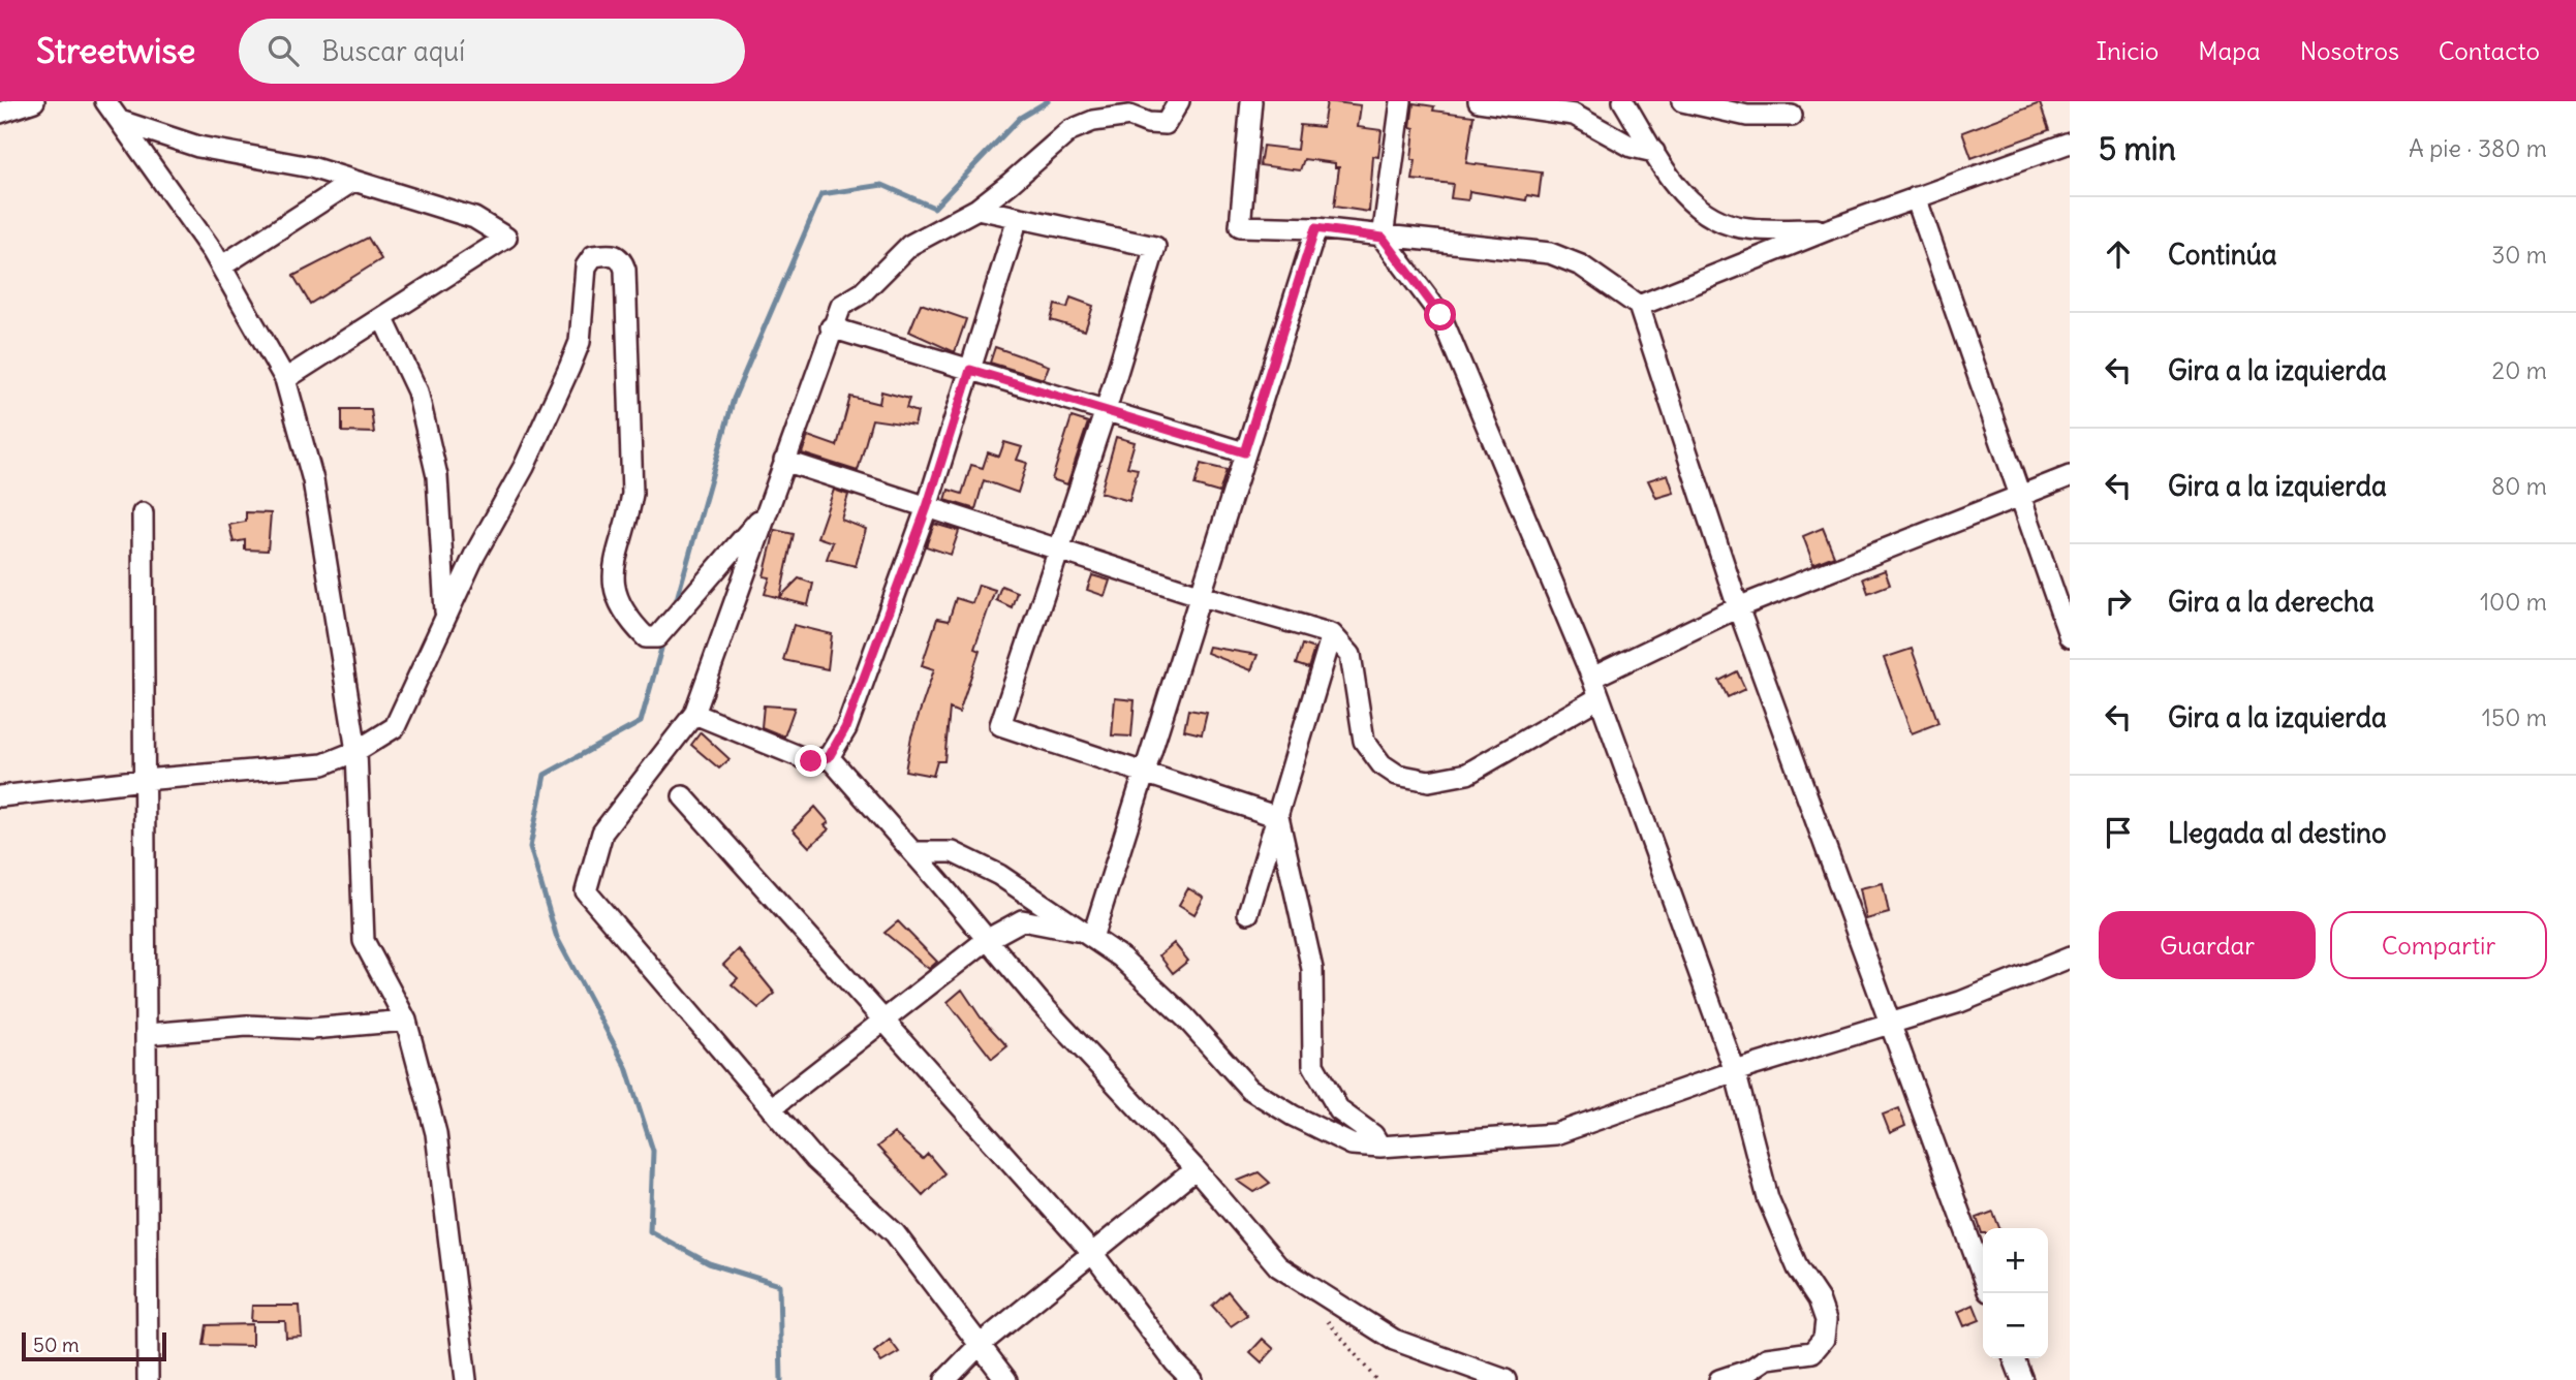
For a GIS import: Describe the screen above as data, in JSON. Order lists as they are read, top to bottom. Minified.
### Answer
{"scale_bar":"50 m","page":{"header":"Streetwise","search":"Buscar aquí","nav":["Inicio","Mapa","Nosotros","Contacto"],"heading":["5 min","A pie · 380 m"],"list":[["Continúa","30 m"],["Gira a la izquierda","20 m"],["Gira a la izquierda","80 m"],["Gira a la derecha","100 m"],["Gira a la izquierda","150 m"],"Llegada al destino"],"buttons":["Guardar","Compartir"],"map_buttons":["+","−"],"scale":"50 m"}}
